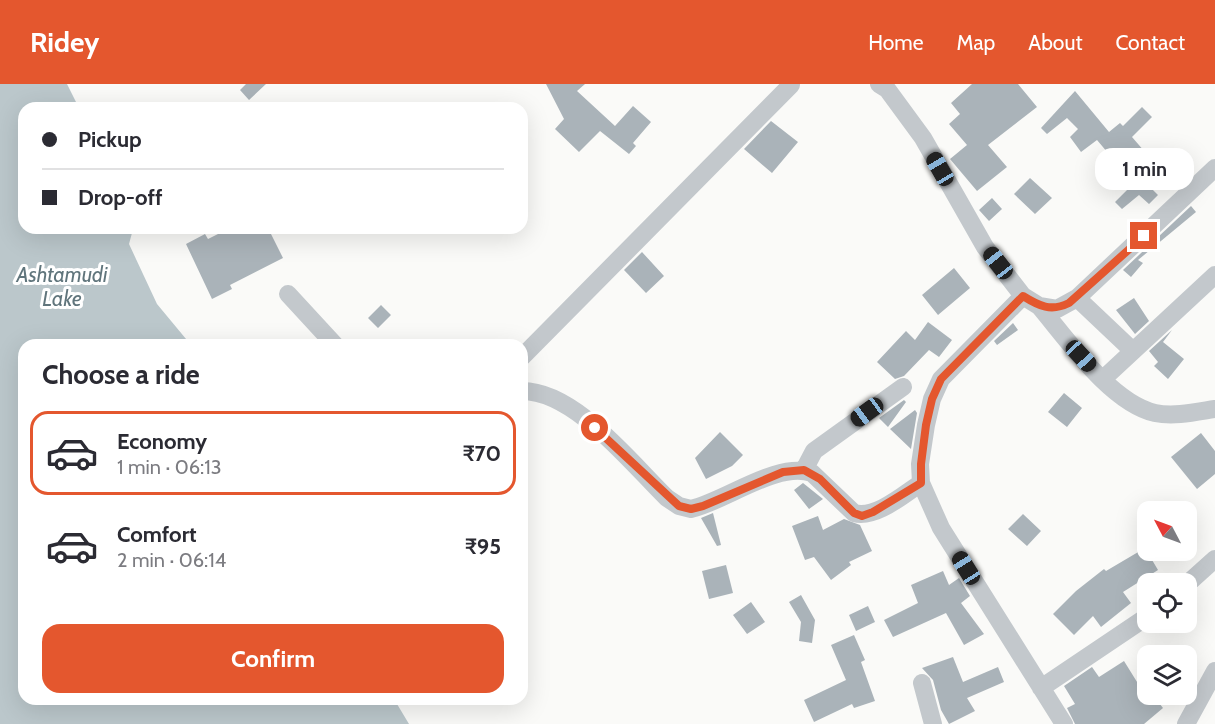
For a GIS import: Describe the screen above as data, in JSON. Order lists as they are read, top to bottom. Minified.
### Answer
{"water":["Ashtamudi Lake"],"north":"top left","page":{"header":"Ridey","nav":["Home","Map","About","Contact"],"banner":["Pickup","Drop-off"],"bubble":"1 min","heading":"Choose a ride","list":[{"name":"Economy","note":"1 min · 06:13","value":"₹70"},{"name":"Comfort","note":"2 min · 06:14","value":"₹95"}],"buttons":"Confirm"}}
